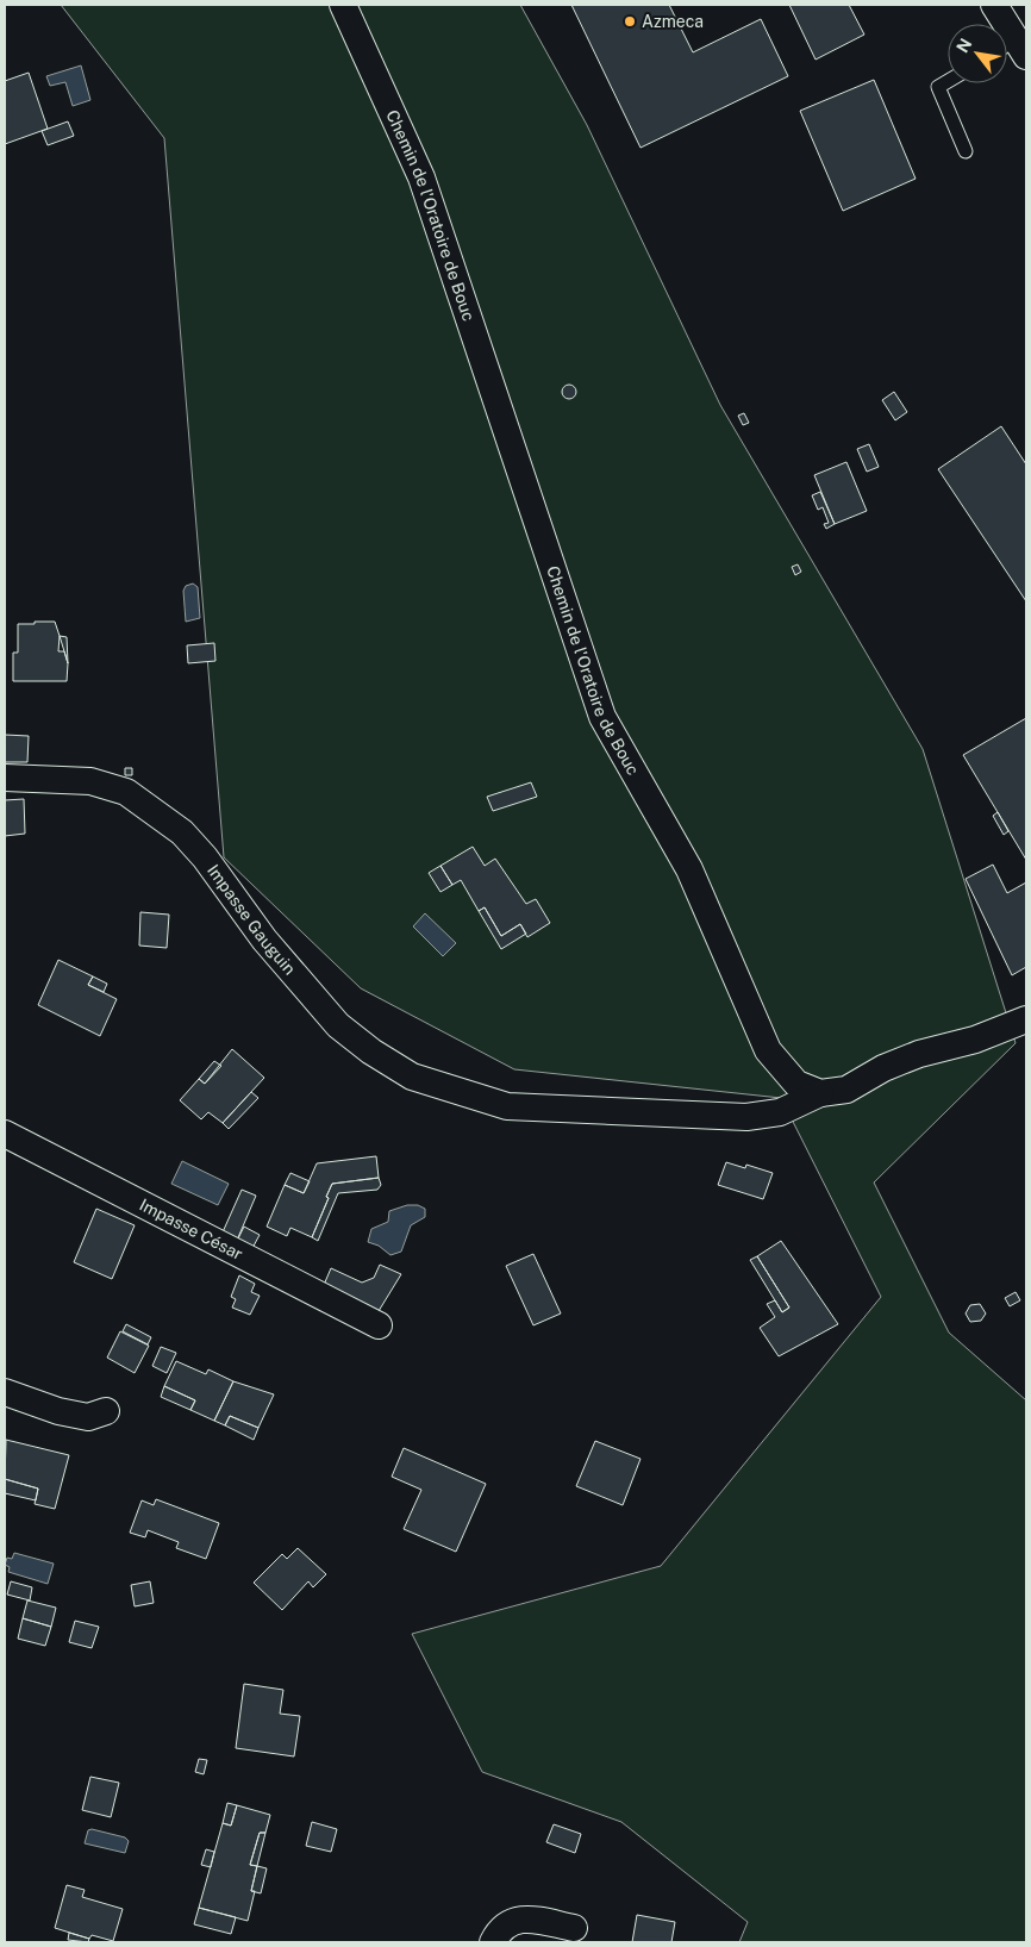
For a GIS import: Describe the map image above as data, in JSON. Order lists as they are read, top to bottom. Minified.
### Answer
{"streets":{"street":["Chemin de l'Oratoire de Bouc","Impasse Gauguin","Impasse César"]},"crossings":[["Chemin de l'Oratoire de Bouc","Impasse Gauguin"]],"places":["Azmeca"],"north":"top left"}
